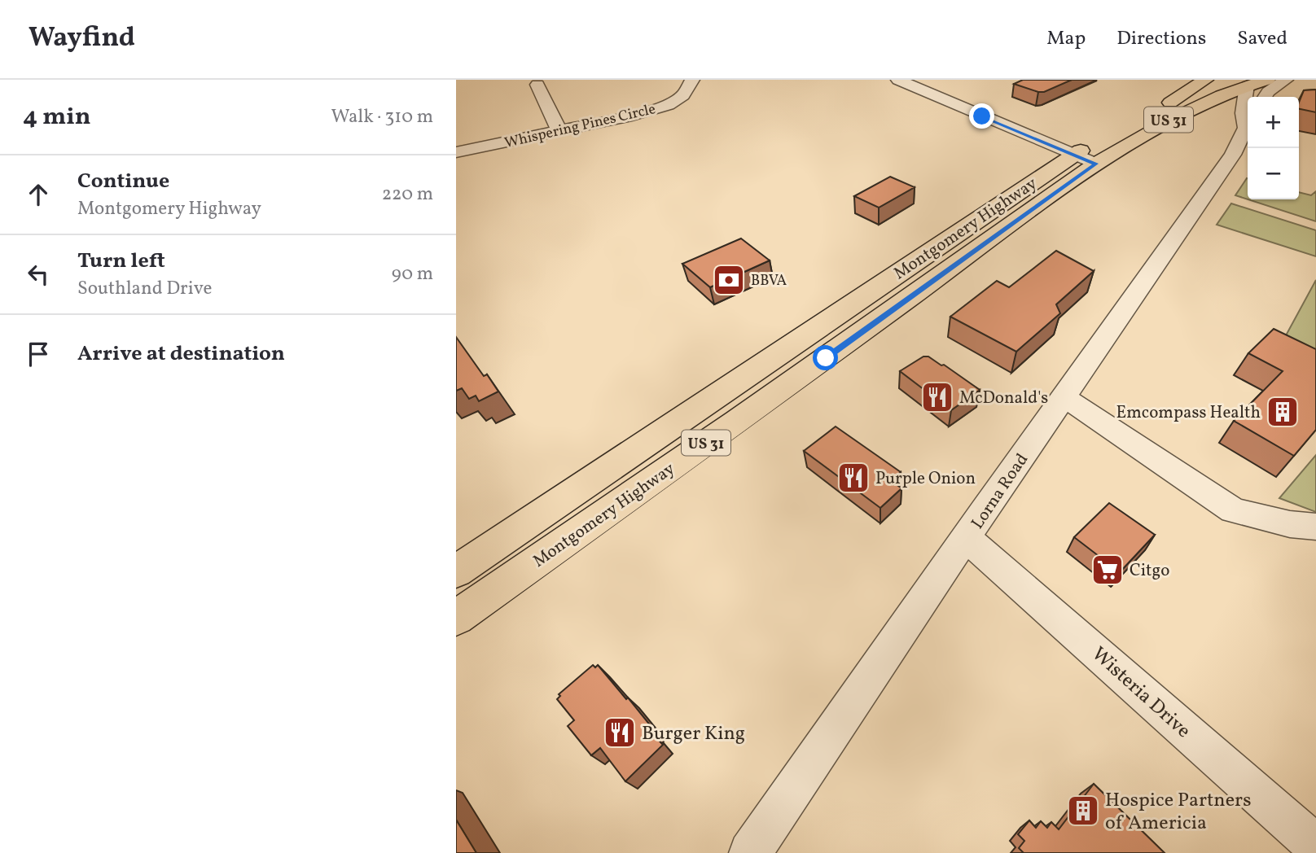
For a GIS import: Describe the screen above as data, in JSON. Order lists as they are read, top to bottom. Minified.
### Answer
{"streets":{"main road":["US 31","Montgomery Highway"],"street":["Whispering Pines Circle","Lorna Road","Wisteria Drive"]},"crossings":[["US 31","Montgomery Highway"],["US 31","Lorna Road"],["Montgomery Highway","Lorna Road"],["Lorna Road","Wisteria Drive"]],"places":{"bank":["BBVA"],"restaurant":["McDonald's","Purple Onion","Burger King"],"building":["Emcompass Health","Hospice Partners of Americia"],"supermarket":["Citgo"]},"page":{"header":"Wayfind","nav":["Map","Directions","Saved"],"heading":["4 min","Walk · 310 m"],"map_buttons":["+","−"],"list":[["Continue","Montgomery Highway","220 m"],["Turn left","Southland Drive","90 m"],"Arrive at destination"]}}
